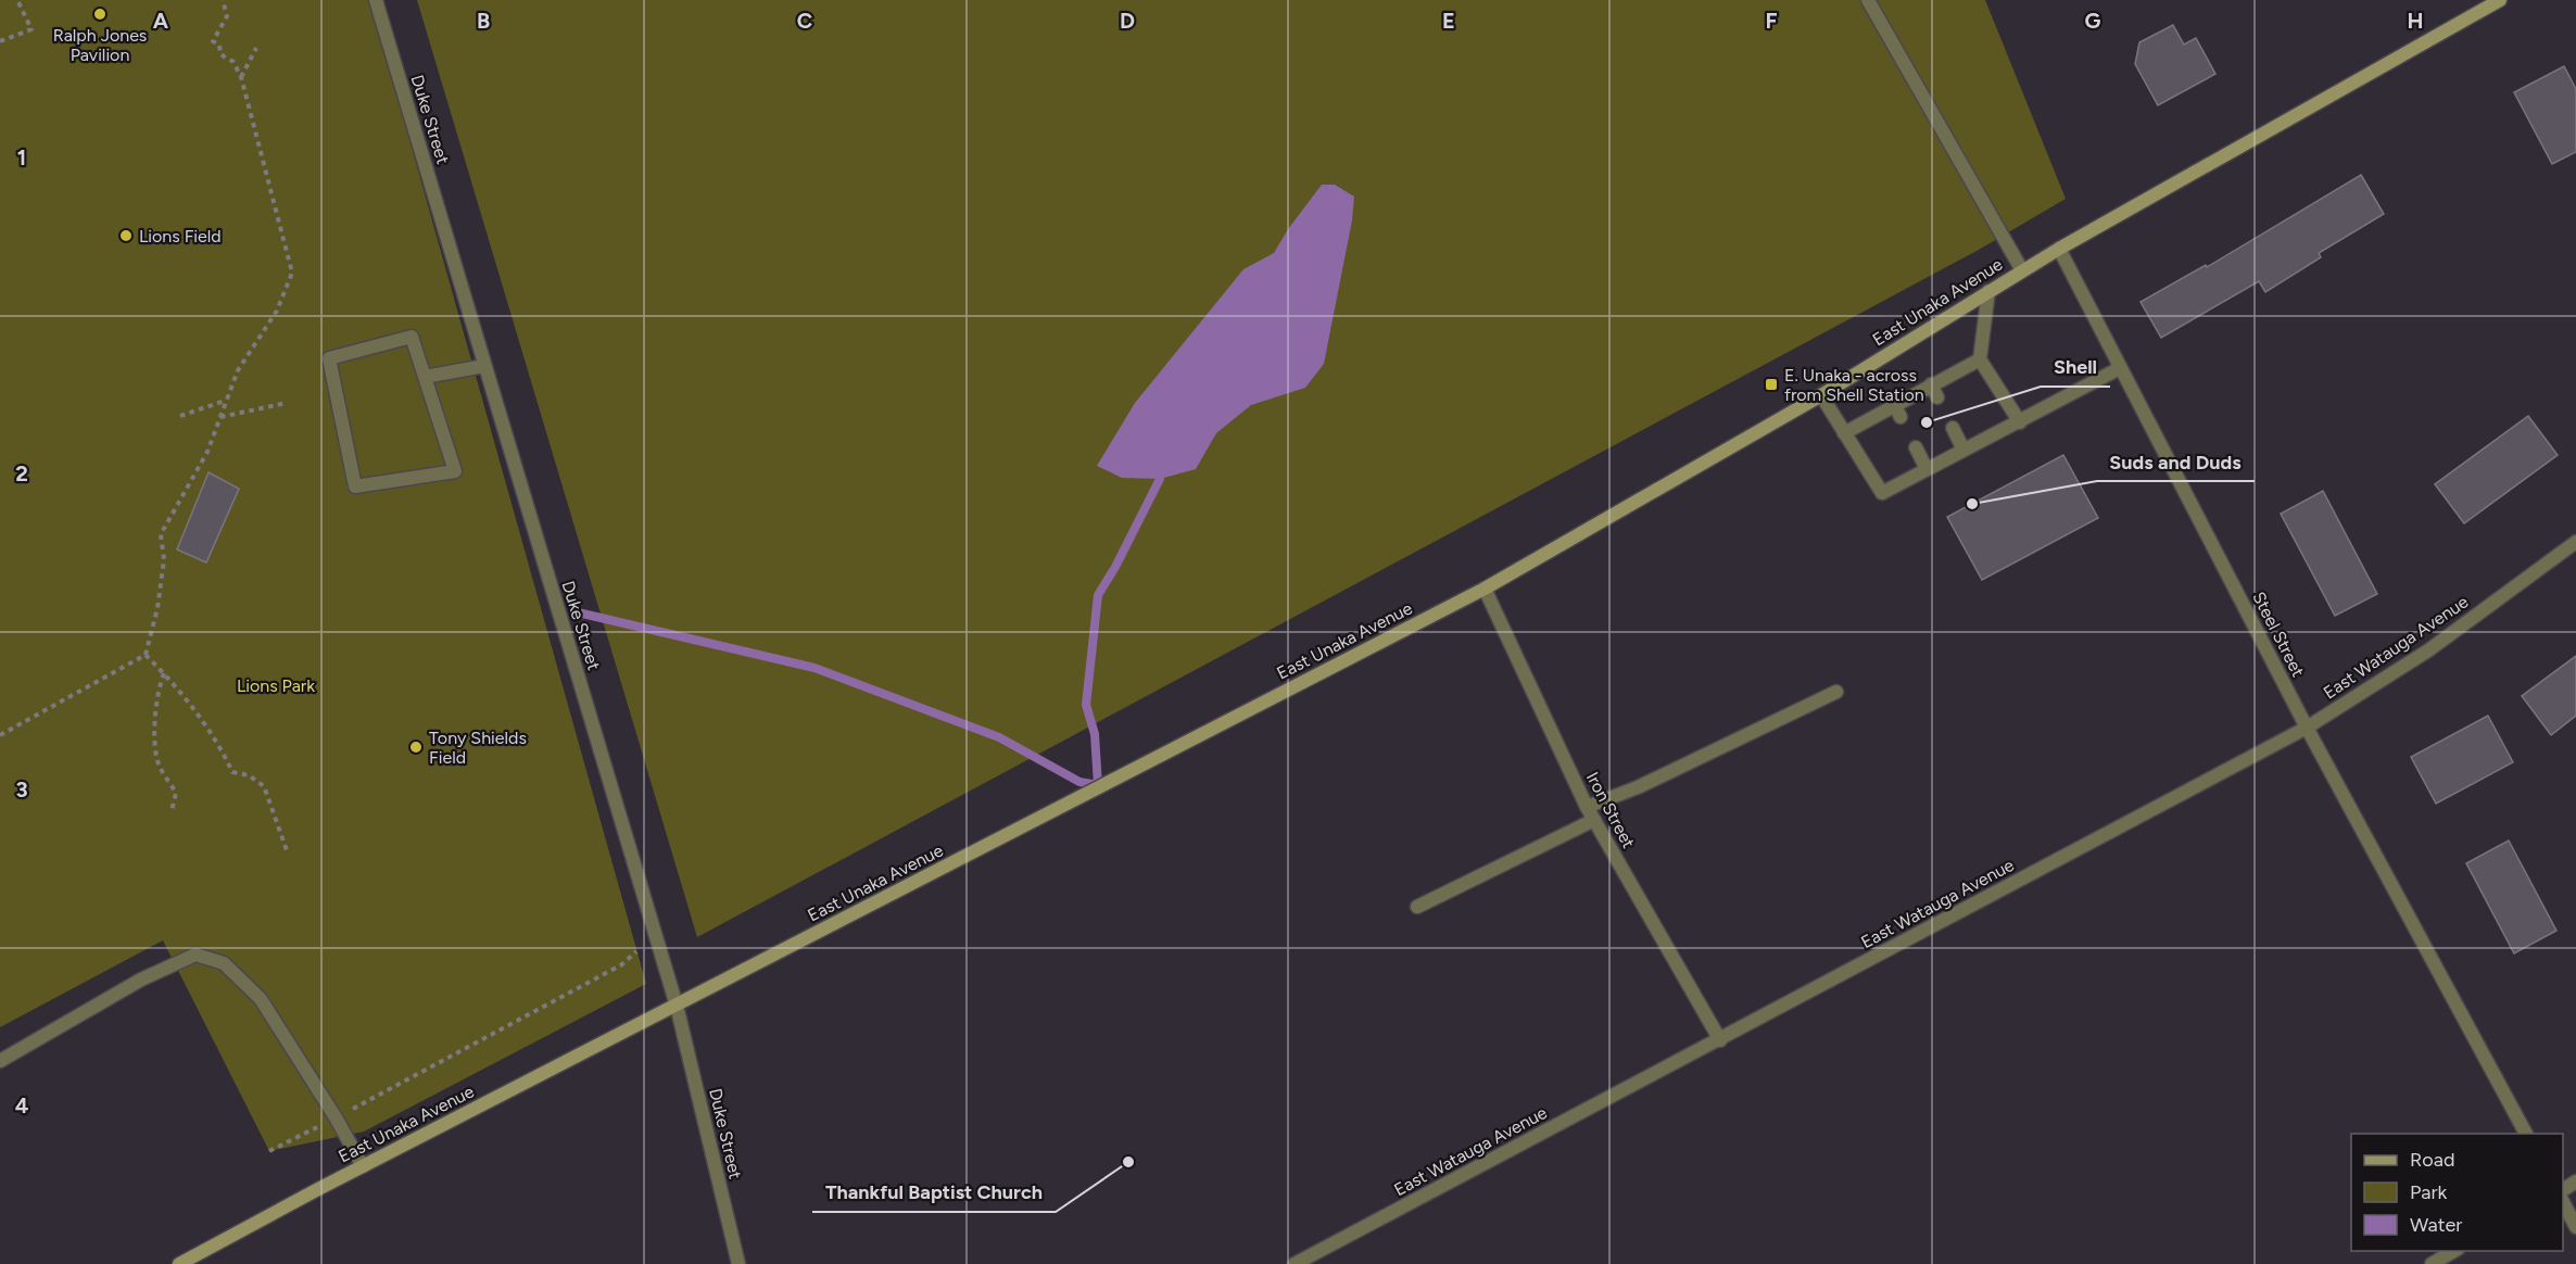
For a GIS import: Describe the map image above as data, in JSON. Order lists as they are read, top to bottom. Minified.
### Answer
{"streets":{"main road":["East Unaka Avenue"],"street":["Duke Street","Steel Street","East Watauga Avenue","Iron Street"]},"crossings":[["Duke Street","East Unaka Avenue"],["East Unaka Avenue","Steel Street"],["East Unaka Avenue","Iron Street"],["Steel Street","East Watauga Avenue"],["East Watauga Avenue","Iron Street"]],"parks":["Lions Park"],"places":{"other":["Ralph Jones Pavilion","Lions Field","Shell","Suds and Duds","Tony Shields Field","Thankful Baptist Church"],"transit":["E. Unaka - across from Shell Station"]},"legend":["Road","Park","Water"],"grid":{"columns":["A","B","C","D","E","F","G","H"],"rows":["1","2","3","4"]}}
